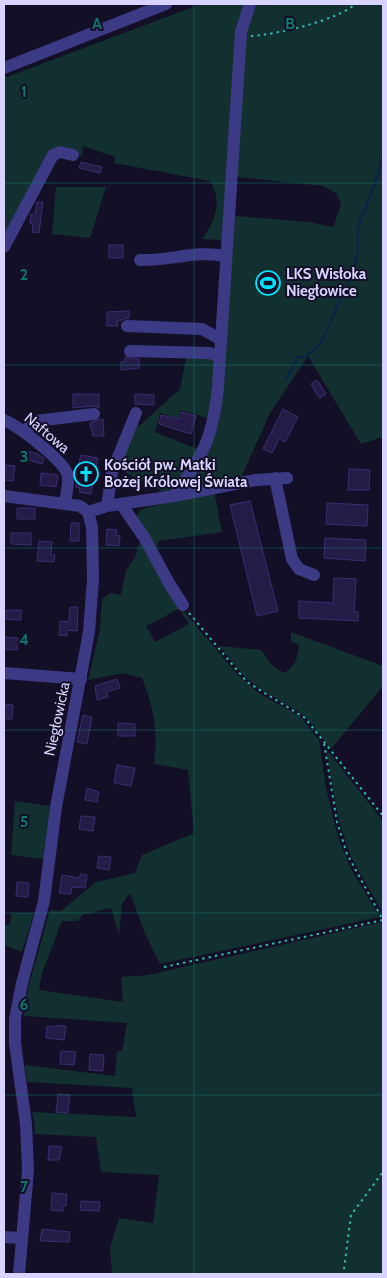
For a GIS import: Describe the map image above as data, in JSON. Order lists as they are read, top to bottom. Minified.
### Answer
{"streets":{"street":["Naftowa","Niegłowicka"]},"places":{"sports":["LKS Wisłoka Niegłowice"],"church":["Kościół pw. Matki Bożej Królowej Świata"]},"grid":{"columns":["A","B"],"rows":["1","2","3","4","5","6","7"]}}
